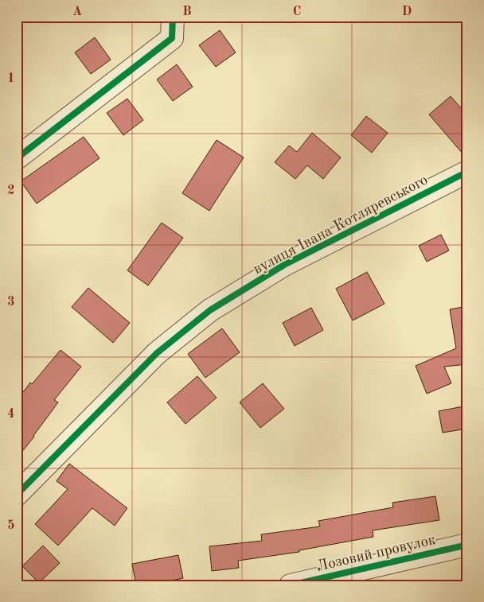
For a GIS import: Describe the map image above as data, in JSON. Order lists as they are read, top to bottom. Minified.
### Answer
{"streets":{"street":["вулиця Івана Котляревського","Лозовий провулок"]},"grid":{"columns":["A","B","C","D"],"rows":["1","2","3","4","5"]}}
